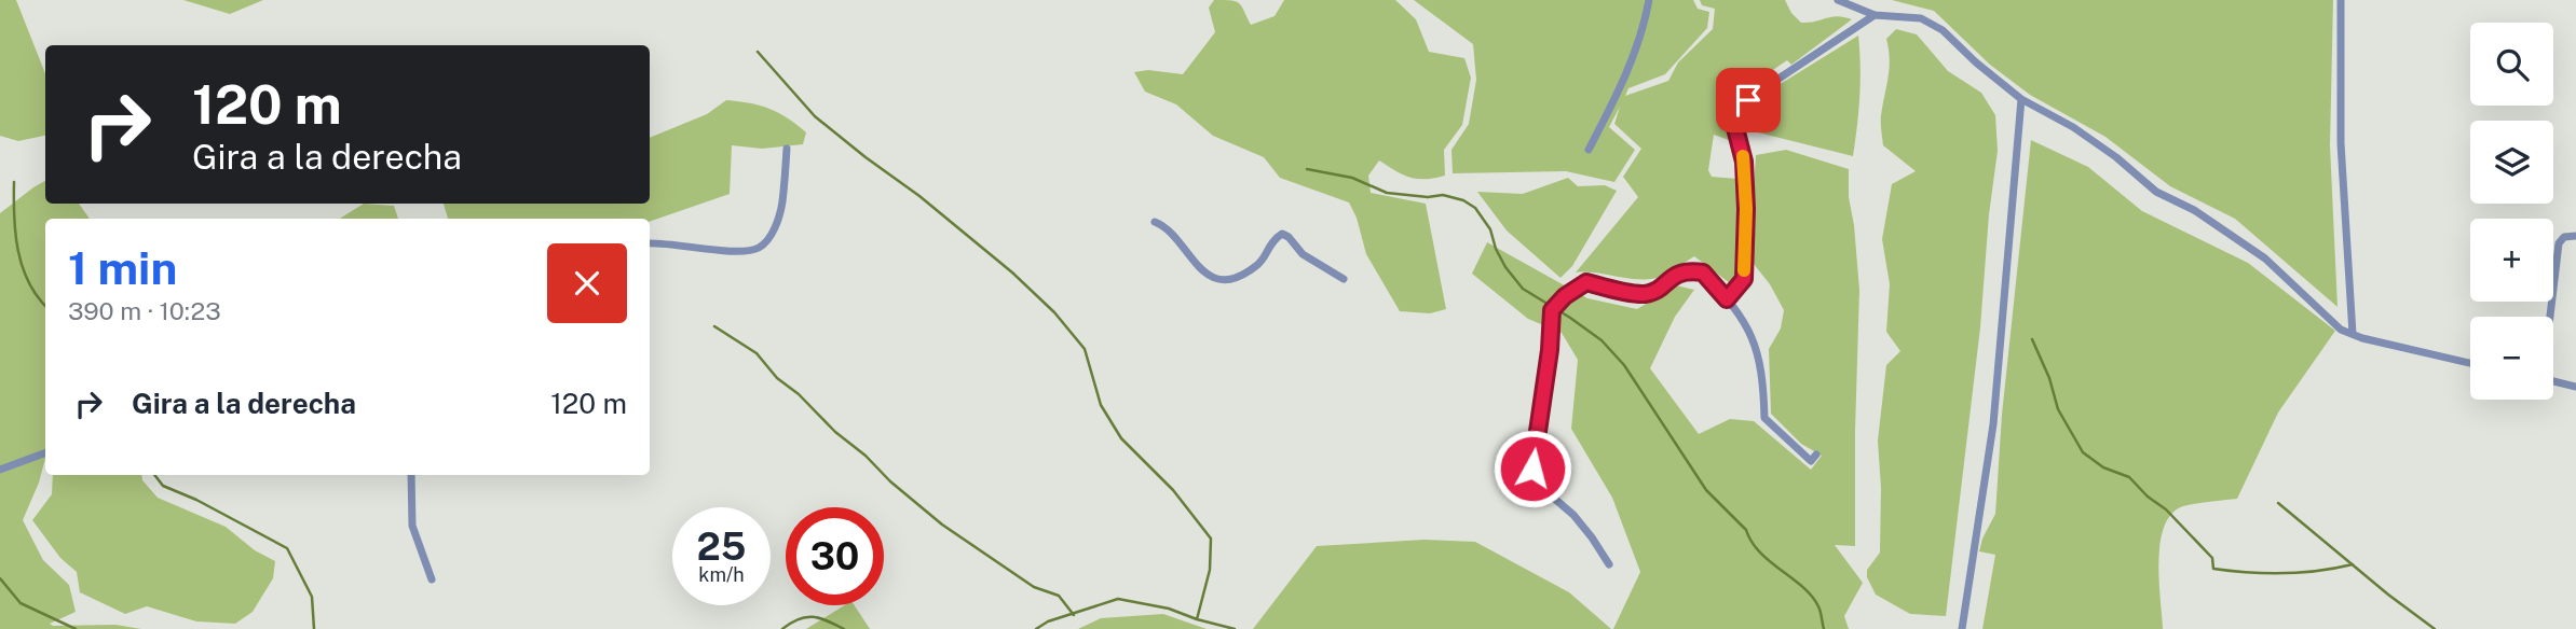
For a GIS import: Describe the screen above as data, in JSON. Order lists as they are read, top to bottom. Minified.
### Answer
{"page":{"map_buttons":["+","−"],"turn":["120 m","Gira a la derecha"],"heading":["1 min","390 m · 10:23"],"list":[{"name":"Gira a la derecha","value":"120 m"}],"speed":"25 km/h","limit":"30"}}
